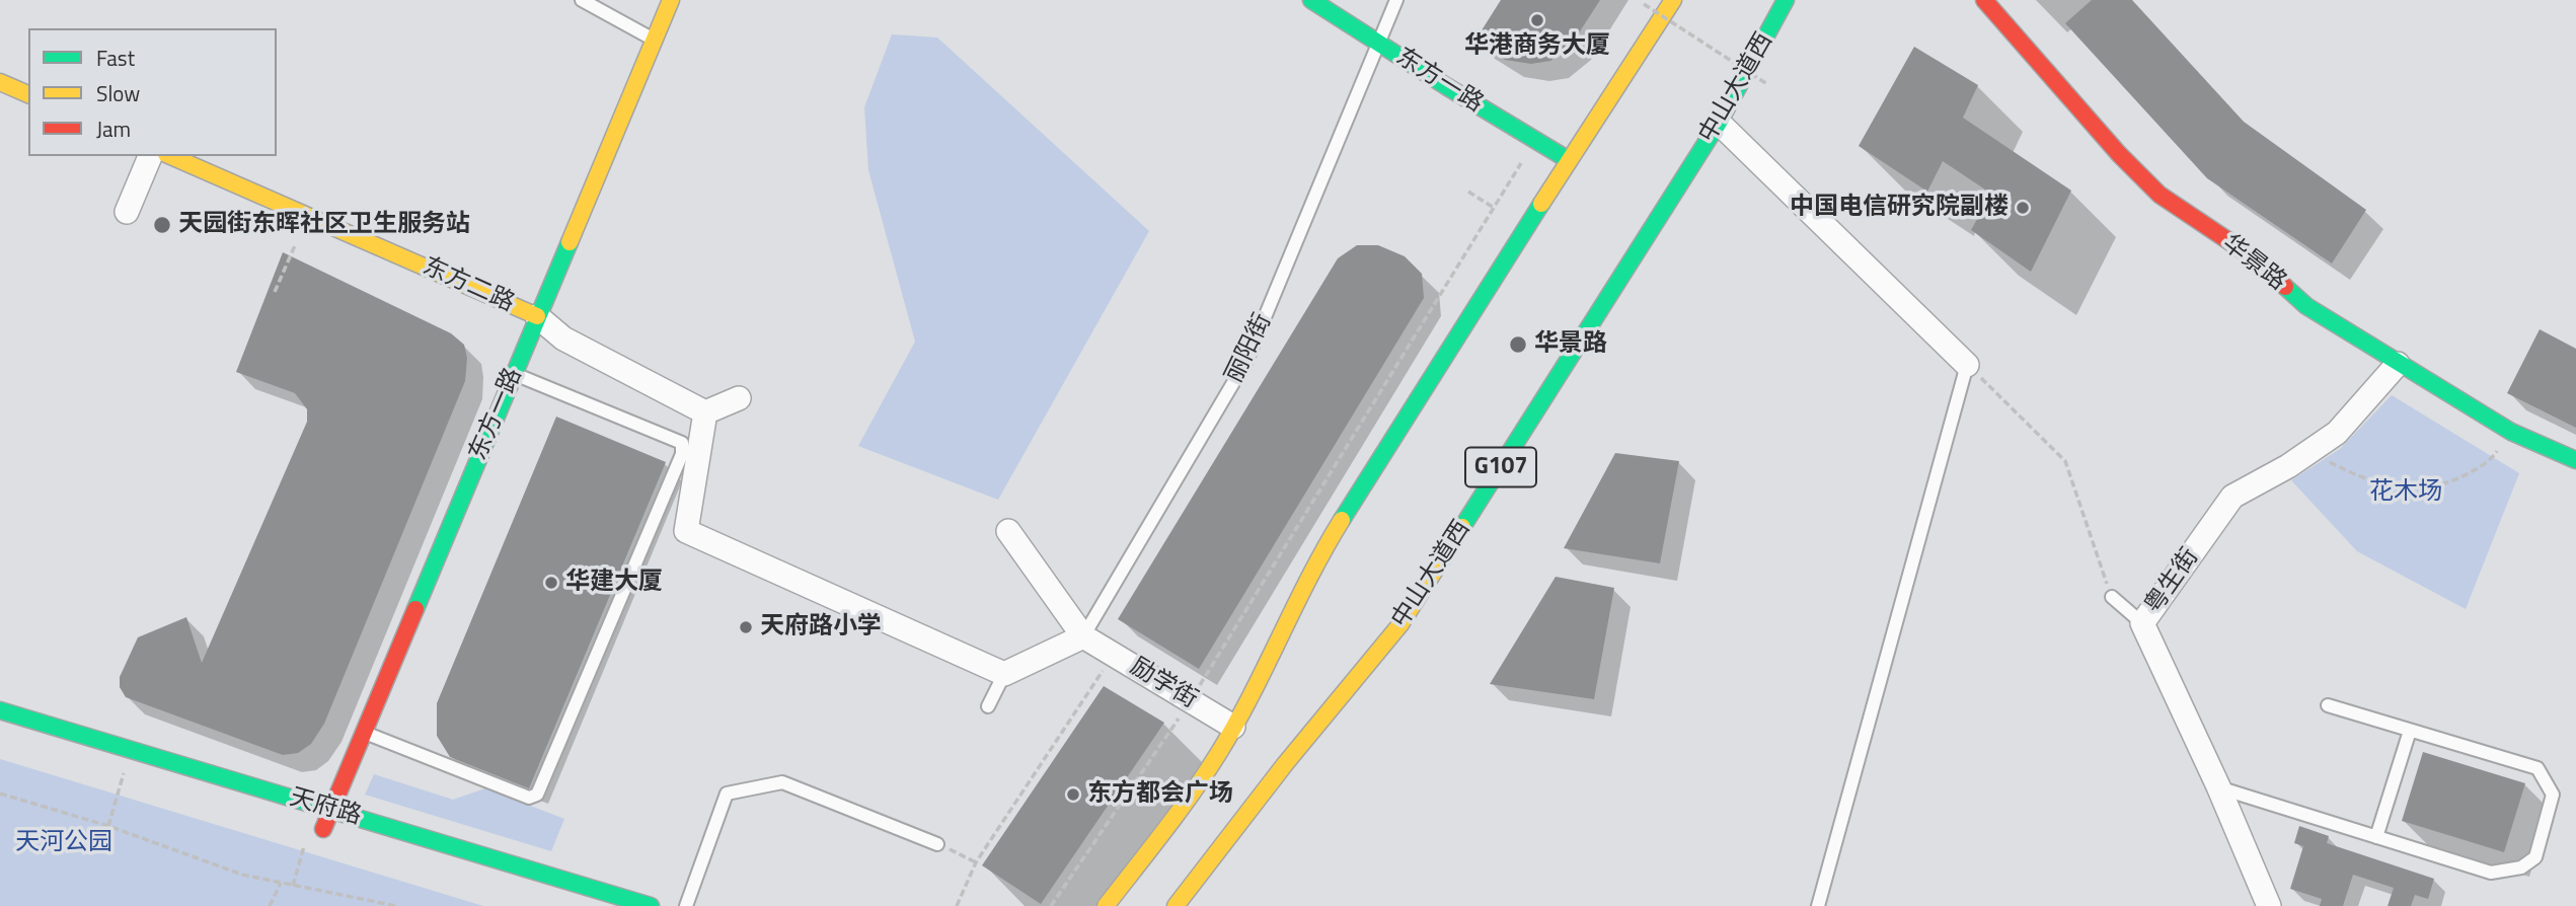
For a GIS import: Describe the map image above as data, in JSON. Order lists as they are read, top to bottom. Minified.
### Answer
{"streets":{"main road":["东方一路","中山大道西","华景路","东方二路","G107","天府路"],"street":["粤生街","励学街"],"lane":["丽阳街"]},"crossings":[["东方一路","东方二路"],["东方一路","丽阳街"],["东方一路","天府路"],["华景路","粤生街"],["丽阳街","励学街"]],"parks":["花木场","天河公园"],"places":["华港商务大厦","中国电信研究院副楼","天园街东晖社区卫生服务站","华景路","华建大厦","天府路小学","东方都会广场"],"legend":["Fast","Slow","Jam"]}
